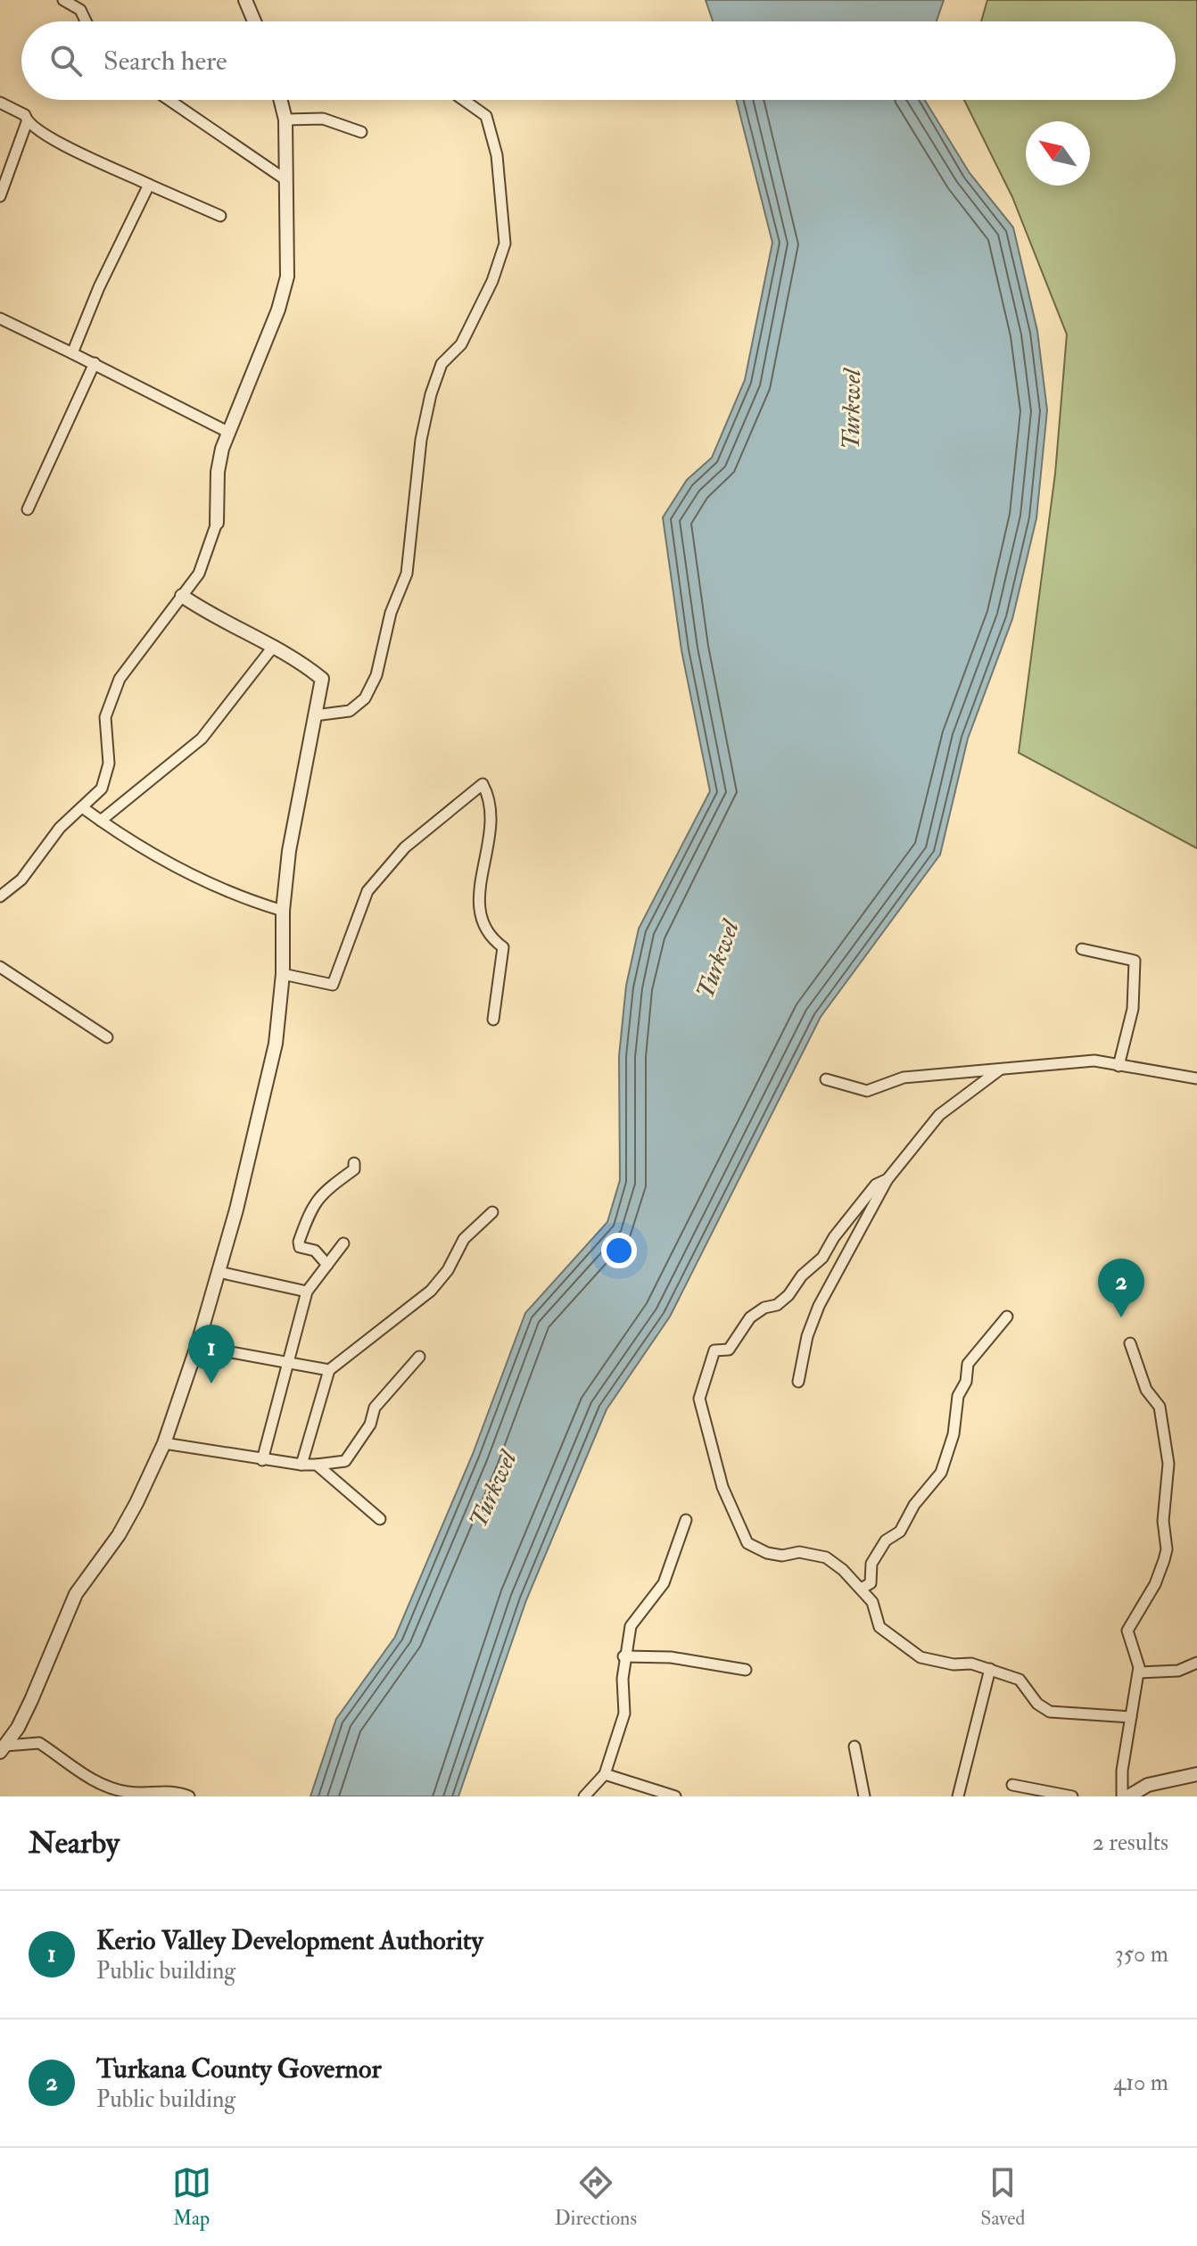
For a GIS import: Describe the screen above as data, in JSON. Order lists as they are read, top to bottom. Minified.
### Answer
{"water":["Turkwel"],"north":"top left","page":{"search":"Search here","pins":["2","1"],"heading":["Nearby","2 results"],"list":[{"mark":"1","name":"Kerio Valley Development Authority","note":"Public building","value":"350 m"},{"mark":"2","name":"Turkana County Governor","note":"Public building","value":"410 m"}],"nav":["Map","Directions","Saved"]}}
